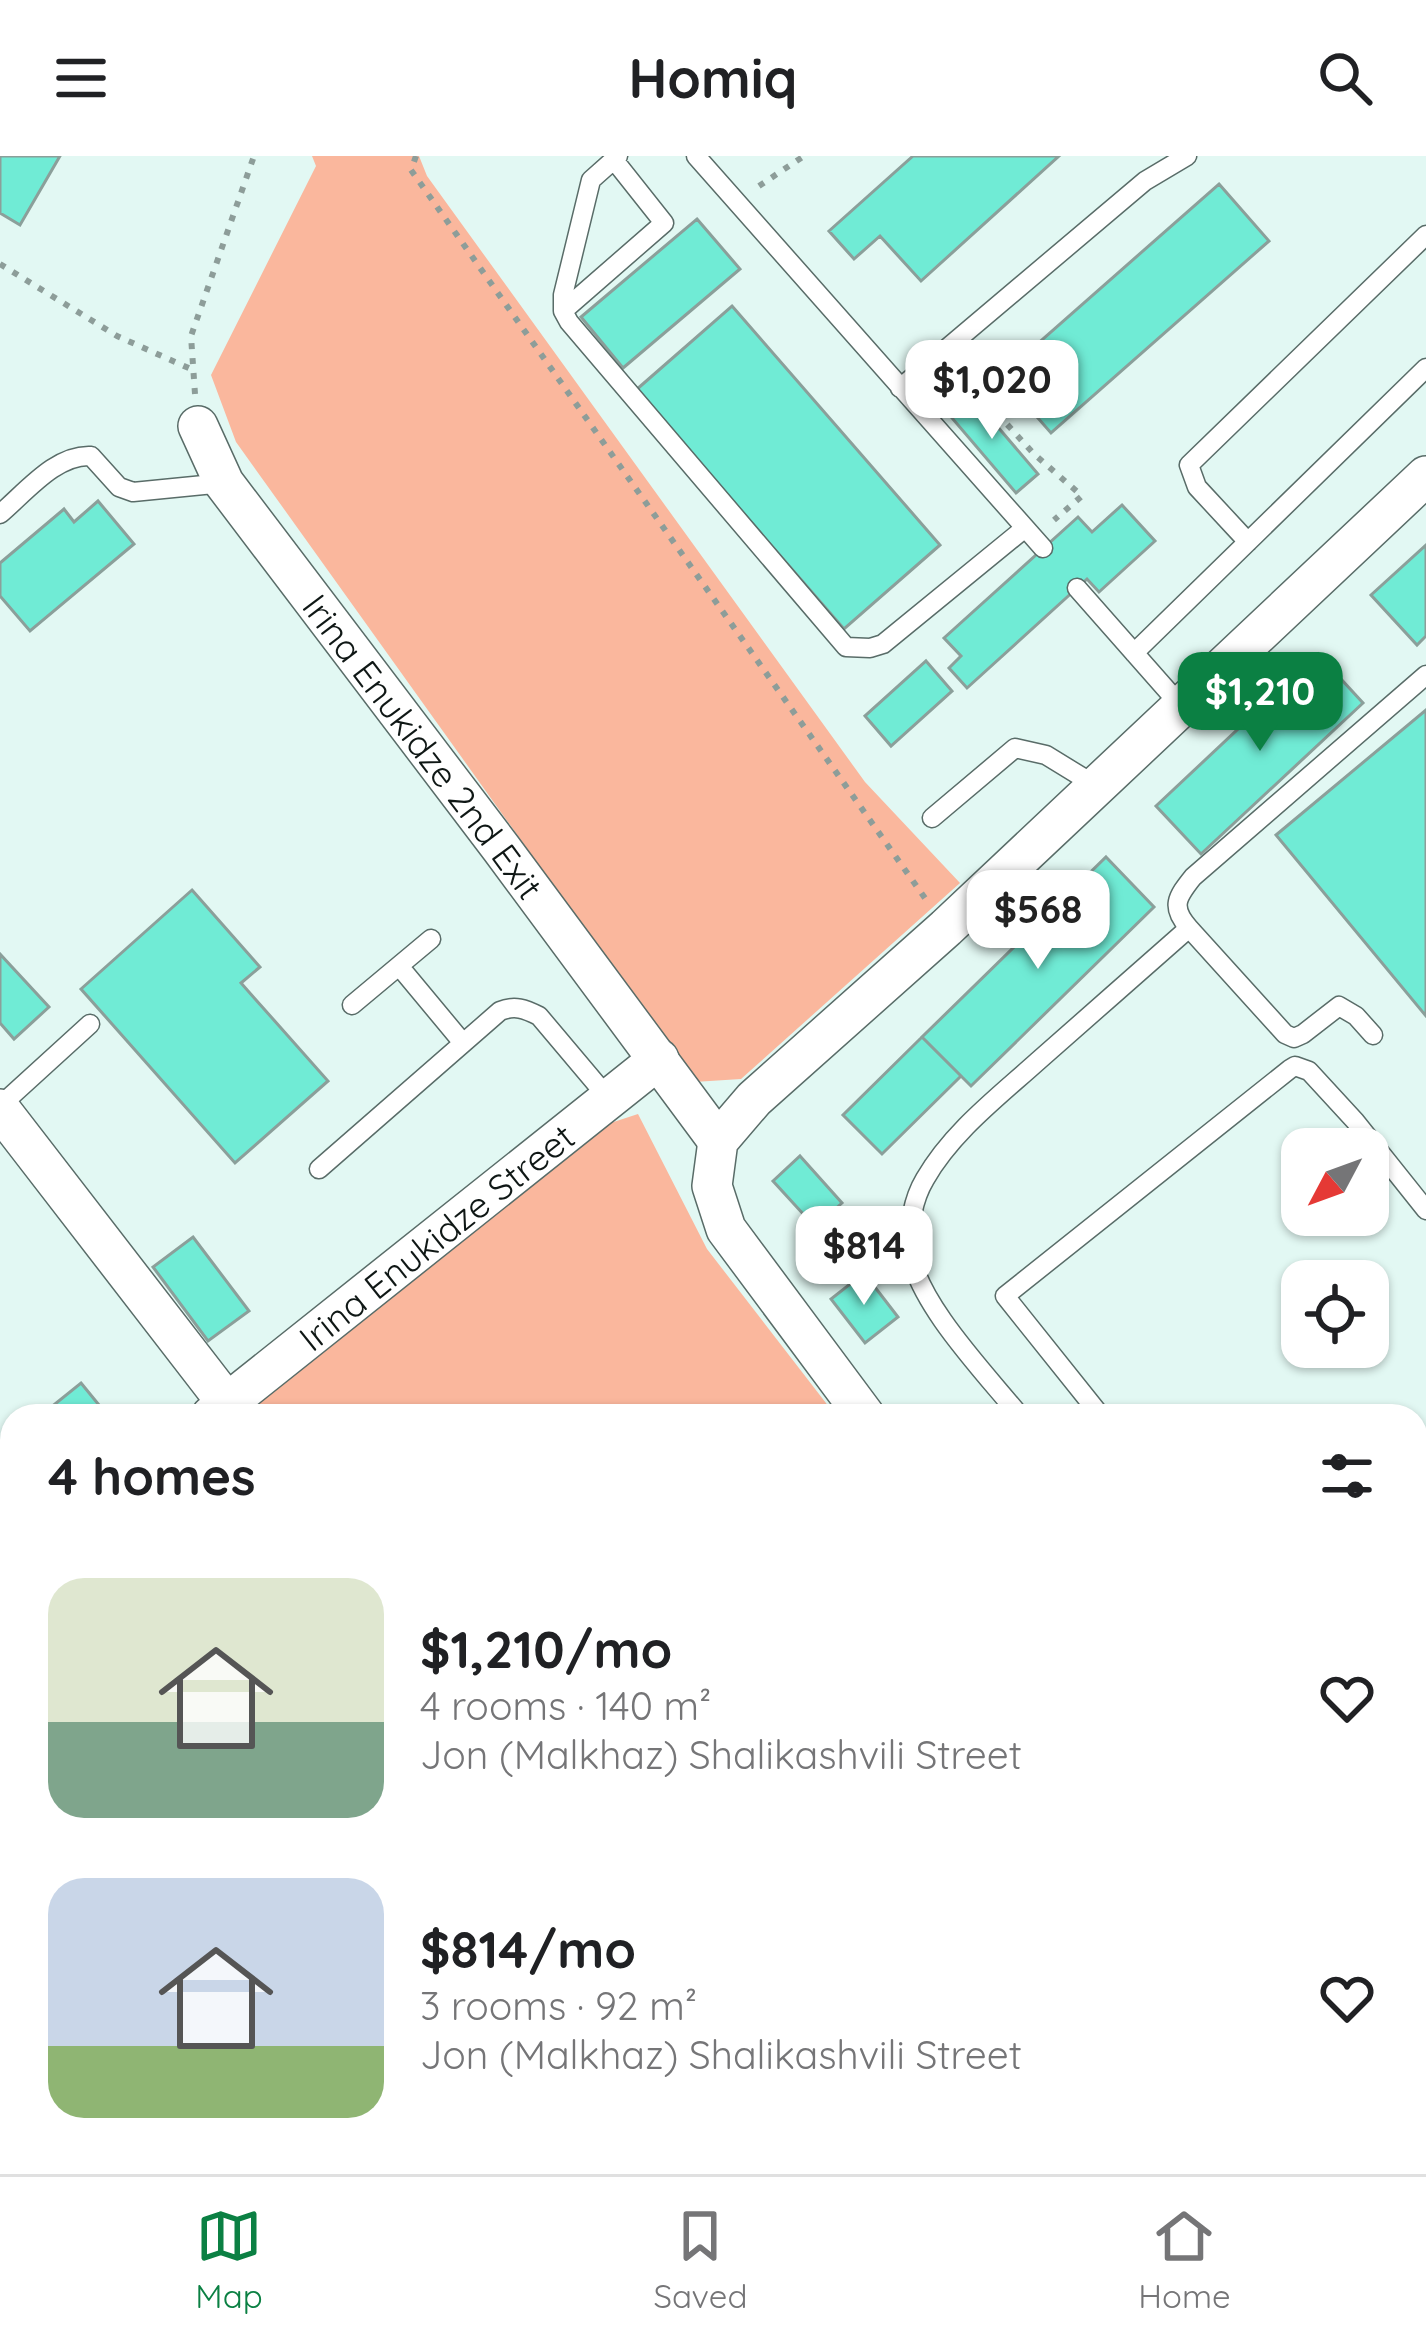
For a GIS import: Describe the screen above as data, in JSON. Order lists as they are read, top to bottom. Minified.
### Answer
{"streets":{"street":["Irina Enukidze 2nd Exit","Irina Enukidze Street"]},"crossings":[["Irina Enukidze 2nd Exit","Irina Enukidze Street"]],"north":"bottom left","page":{"header":"Homiq","price":["$1,020","$1,210","$568","$814"],"heading":"4 homes","list":[{"name":"$1,210/mo","note":"4 rooms · 140 m² · Jon (Malkhaz) Shalikashvili Street"},{"name":"$814/mo","note":"3 rooms · 92 m² · Jon (Malkhaz) Shalikashvili Street"}],"tabs":["Map","Saved","Home"]}}
